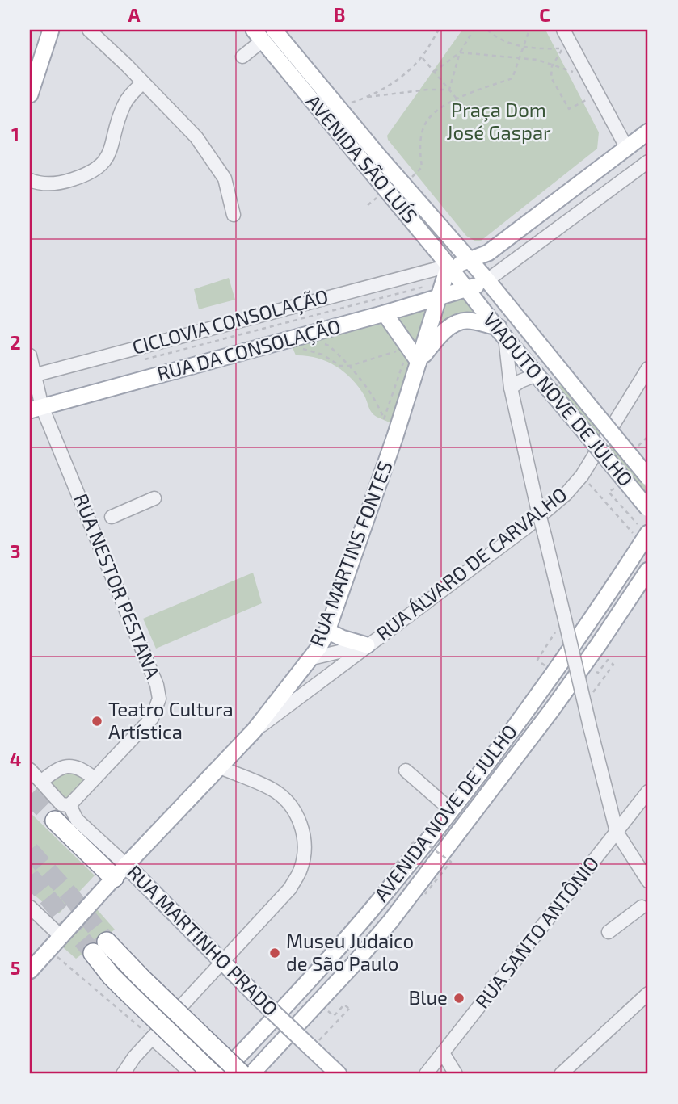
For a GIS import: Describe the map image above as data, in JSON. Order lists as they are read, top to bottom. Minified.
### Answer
{"streets":{"main road":["AVENIDA SÃO LUÍS","RUA DA CONSOLAÇÃO","VIADUTO NOVE DE JULHO","RUA MARTINS FONTES","AVENIDA NOVE DE JULHO","RUA MARTINHO PRADO"],"street":["RUA ÁLVARO DE CARVALHO","RUA NESTOR PESTANA","RUA SANTO ANTÔNIO"],"path":["CICLOVIA CONSOLAÇÃO"]},"crossings":[["AVENIDA SÃO LUÍS","RUA DA CONSOLAÇÃO"],["AVENIDA SÃO LUÍS","VIADUTO NOVE DE JULHO"],["AVENIDA SÃO LUÍS","RUA MARTINS FONTES"],["CICLOVIA CONSOLAÇÃO","RUA DA CONSOLAÇÃO"],["CICLOVIA CONSOLAÇÃO","RUA MARTINS FONTES"],["RUA DA CONSOLAÇÃO","VIADUTO NOVE DE JULHO"],["RUA DA CONSOLAÇÃO","RUA MARTINS FONTES"],["RUA DA CONSOLAÇÃO","RUA NESTOR PESTANA"],["VIADUTO NOVE DE JULHO","RUA MARTINS FONTES"],["RUA MARTINS FONTES","RUA ÁLVARO DE CARVALHO"],["RUA MARTINS FONTES","RUA MARTINHO PRADO"],["RUA NESTOR PESTANA","RUA MARTINHO PRADO"]],"parks":["Praça Dom José Gaspar"],"places":["Teatro Cultura Artística","Museu Judaico de São Paulo","Blue"],"grid":{"columns":["A","B","C"],"rows":["1","2","3","4","5"]}}
